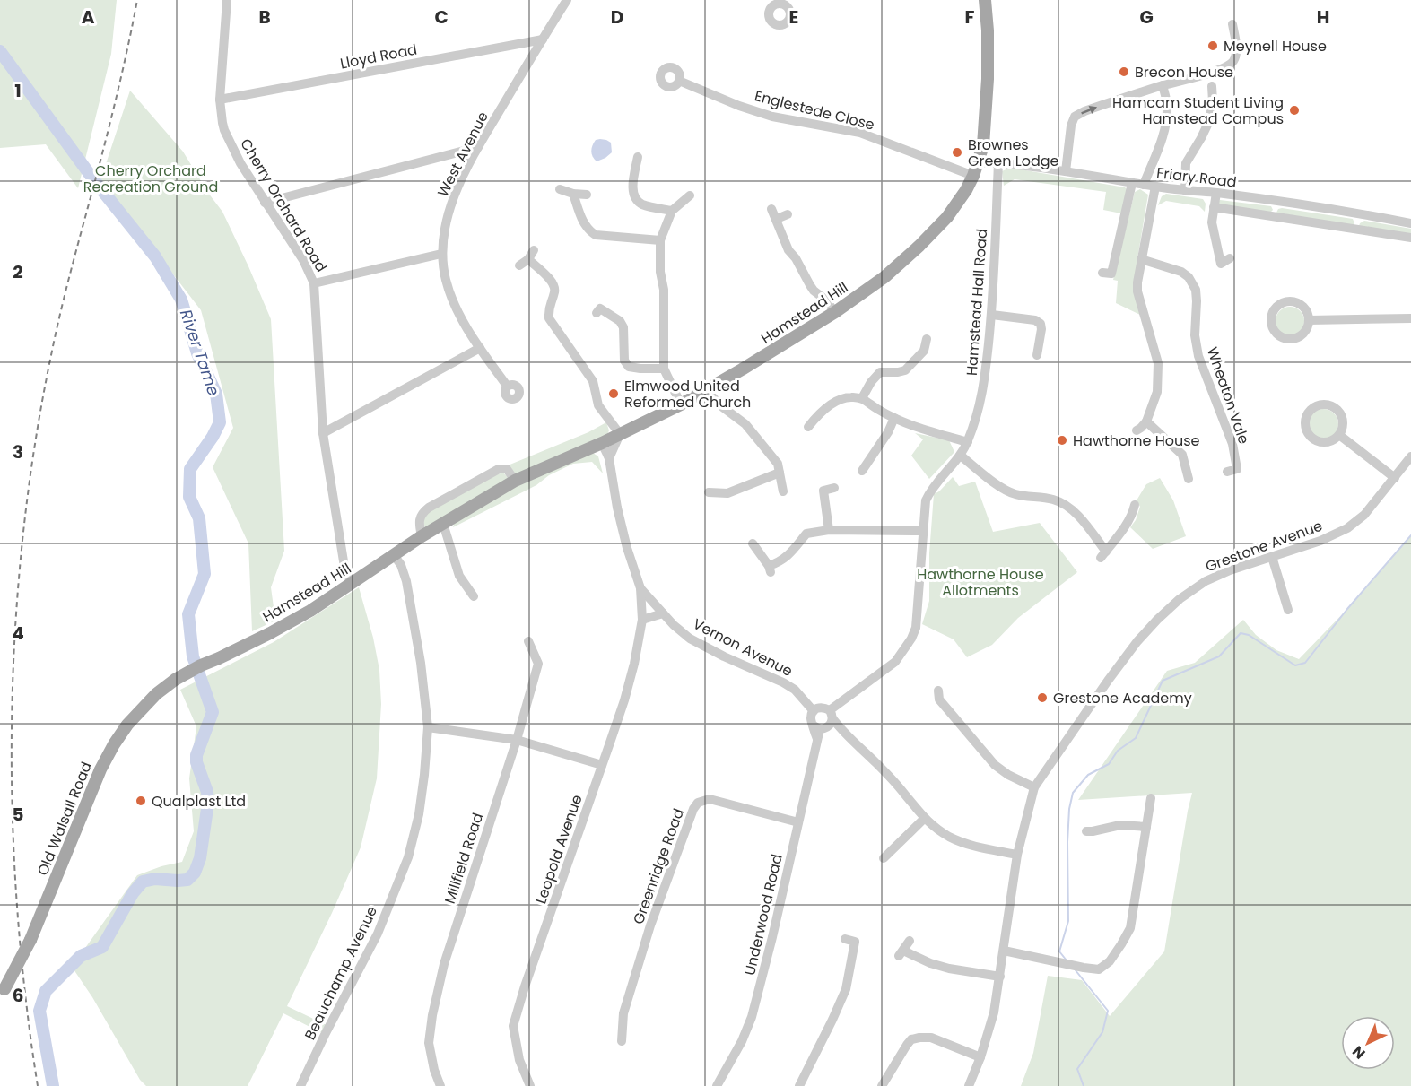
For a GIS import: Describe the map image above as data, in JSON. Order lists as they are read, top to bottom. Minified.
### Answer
{"streets":{"main road":["Hamstead Hill","Old Walsall Road"],"street":["Lloyd Road","Englestede Close","West Avenue","Friary Road","Cherry Orchard Road","Hamstead Hall Road","Wheaton Vale","Grestone Avenue","Vernon Avenue","Leopold Avenue","Millfield Road","Greenridge Road","Underwood Road","Beauchamp Avenue"]},"crossings":[["Lloyd Road","West Avenue"],["Lloyd Road","Cherry Orchard Road"],["Englestede Close","Hamstead Hill"],["Friary Road","Hamstead Hall Road"],["Friary Road","Hamstead Hill"],["Cherry Orchard Road","Hamstead Hill"],["Hamstead Hall Road","Vernon Avenue"],["Hamstead Hall Road","Underwood Road"],["Hamstead Hill","Vernon Avenue"],["Hamstead Hill","Old Walsall Road"],["Hamstead Hill","Beauchamp Avenue"],["Vernon Avenue","Leopold Avenue"],["Vernon Avenue","Underwood Road"],["Greenridge Road","Underwood Road"]],"water":["River Tame"],"parks":["Cherry Orchard Recreation Ground","Hawthorne House Allotments"],"places":["Meynell House","Brecon House","Hamcam Student Living Hamstead Campus","Brownes Green Lodge","Elmwood United Reformed Church","Hawthorne House","Grestone Academy","Qualplast Ltd"],"north":"bottom left","grid":{"columns":["A","B","C","D","E","F","G","H"],"rows":["1","2","3","4","5","6"]}}
